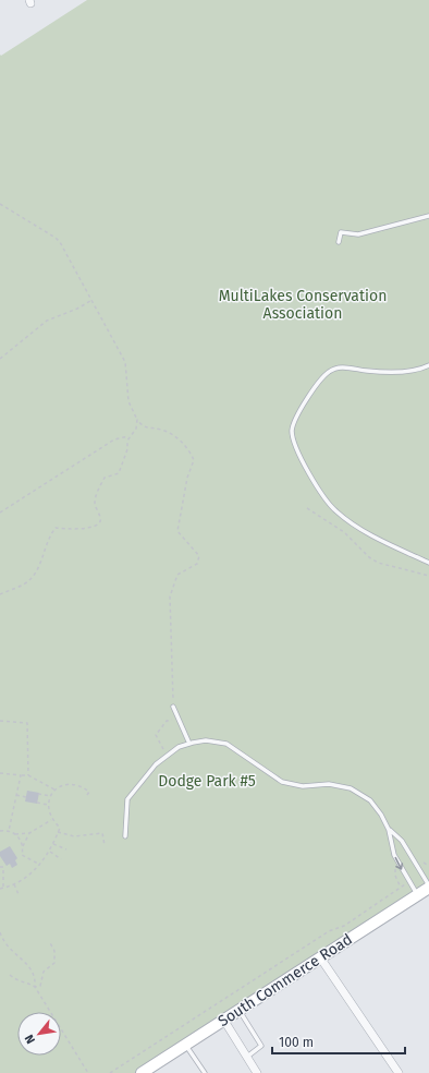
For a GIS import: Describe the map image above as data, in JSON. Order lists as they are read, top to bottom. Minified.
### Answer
{"streets":{"street":["South Commerce Road"]},"parks":["MultiLakes Conservation Association","Dodge Park #5"],"scale_bar":"100 m","north":"bottom left"}
